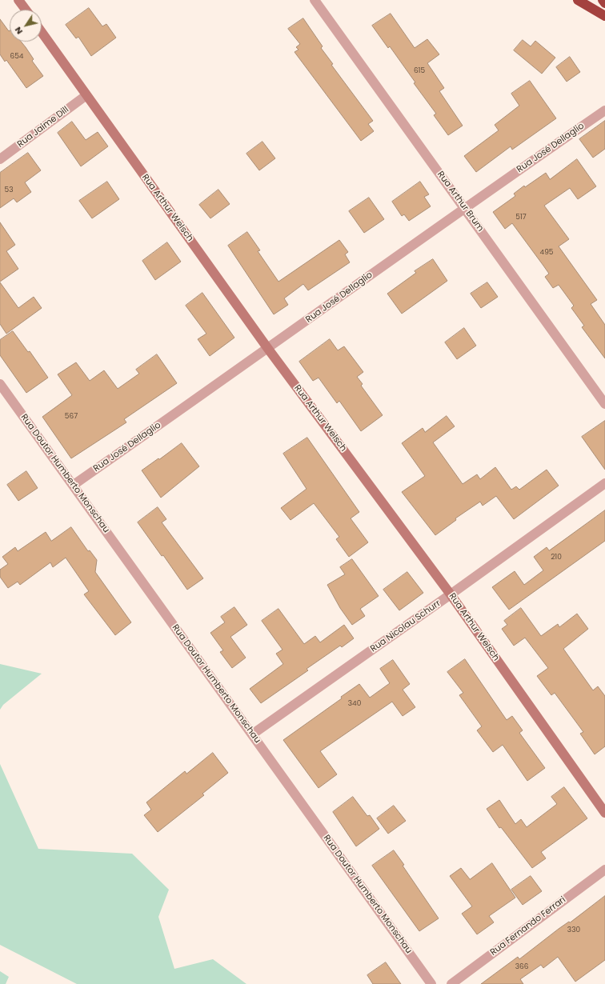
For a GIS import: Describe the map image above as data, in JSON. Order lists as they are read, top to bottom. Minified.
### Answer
{"streets":{"street":["Rua Jaime Dill","Rua José Dellaglio","Rua Arthur Brum","Rua Arthur Welsch","Rua Doutor Humberto Monschau","Rua Nicolau Schurr","Rua Fernando Ferrari"]},"crossings":[["Rua Jaime Dill","Rua Arthur Welsch"],["Rua José Dellaglio","Rua Arthur Brum"],["Rua José Dellaglio","Rua Arthur Welsch"],["Rua José Dellaglio","Rua Doutor Humberto Monschau"],["Rua Arthur Welsch","Rua Nicolau Schurr"],["Rua Doutor Humberto Monschau","Rua Nicolau Schurr"]],"house_numbers":["654","615","53","517","495","567","210","340","330","366"],"north":"bottom left"}
